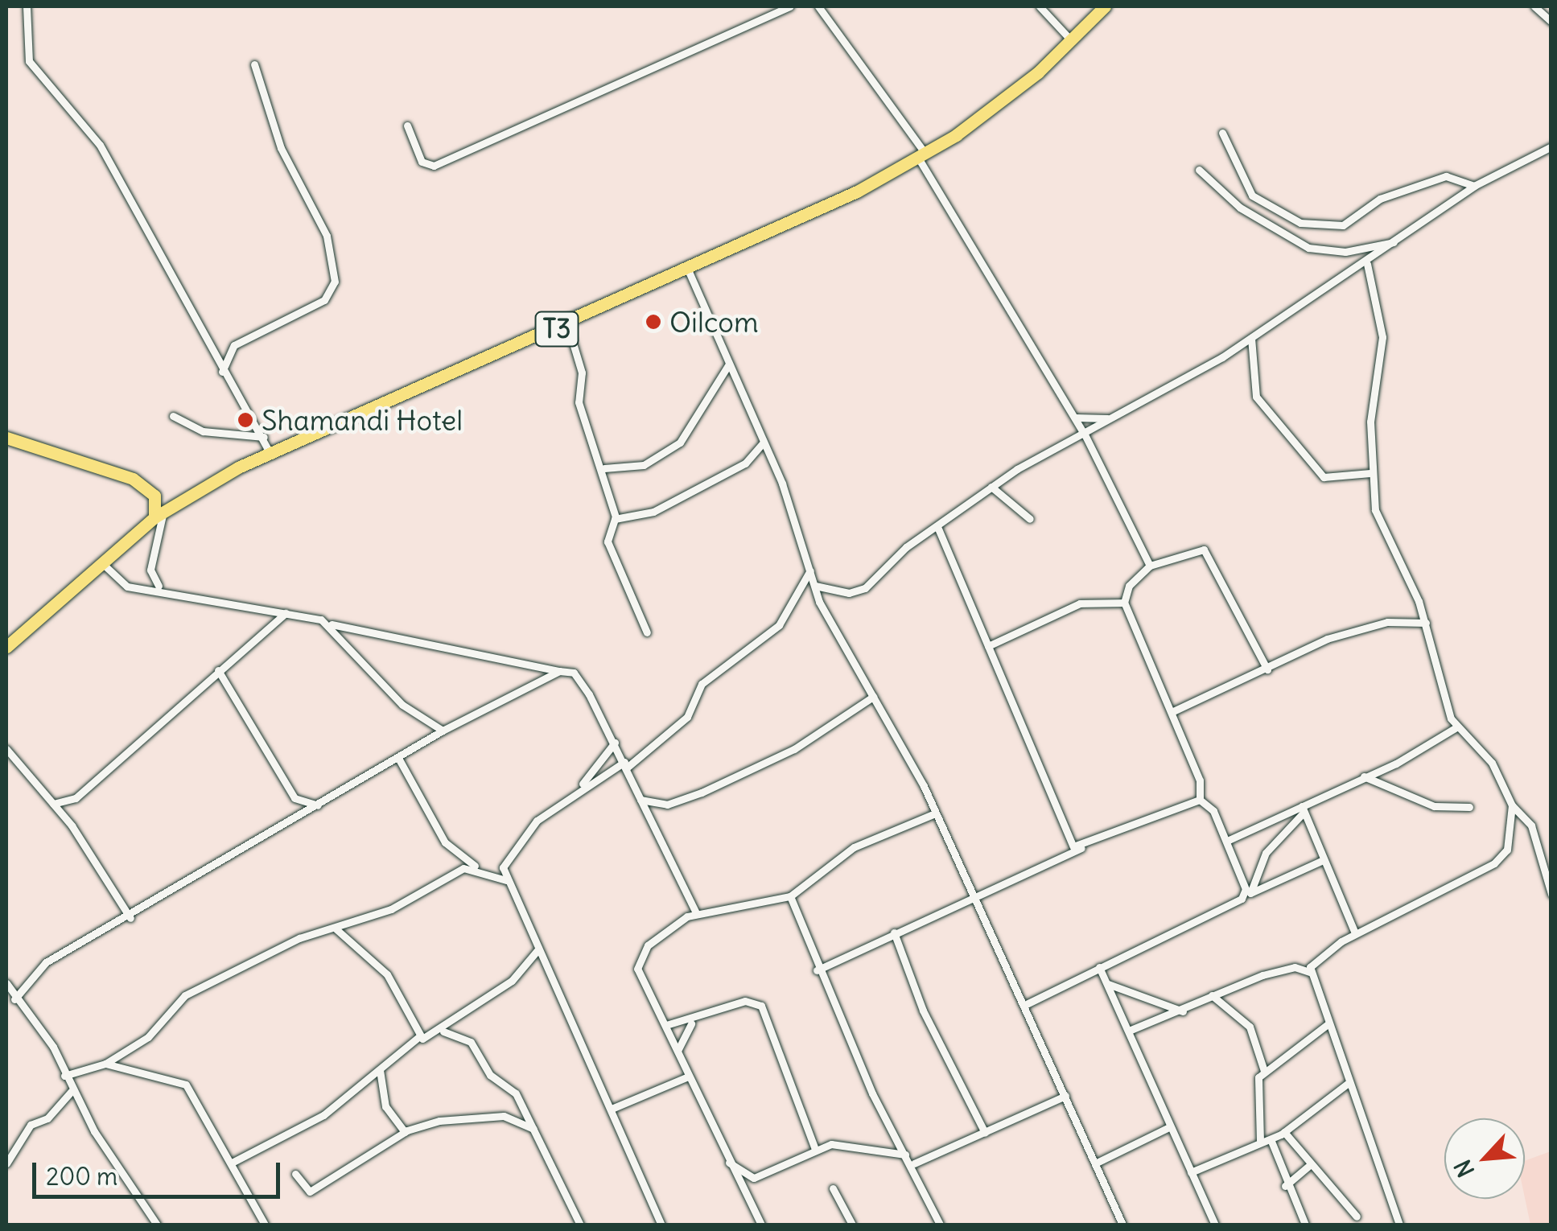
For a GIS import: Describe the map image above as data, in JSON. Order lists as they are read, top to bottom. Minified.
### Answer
{"streets":{"main road":["T3"]},"places":["Oilcom","Shamandi Hotel"],"scale_bar":"200 m","north":"bottom left"}
